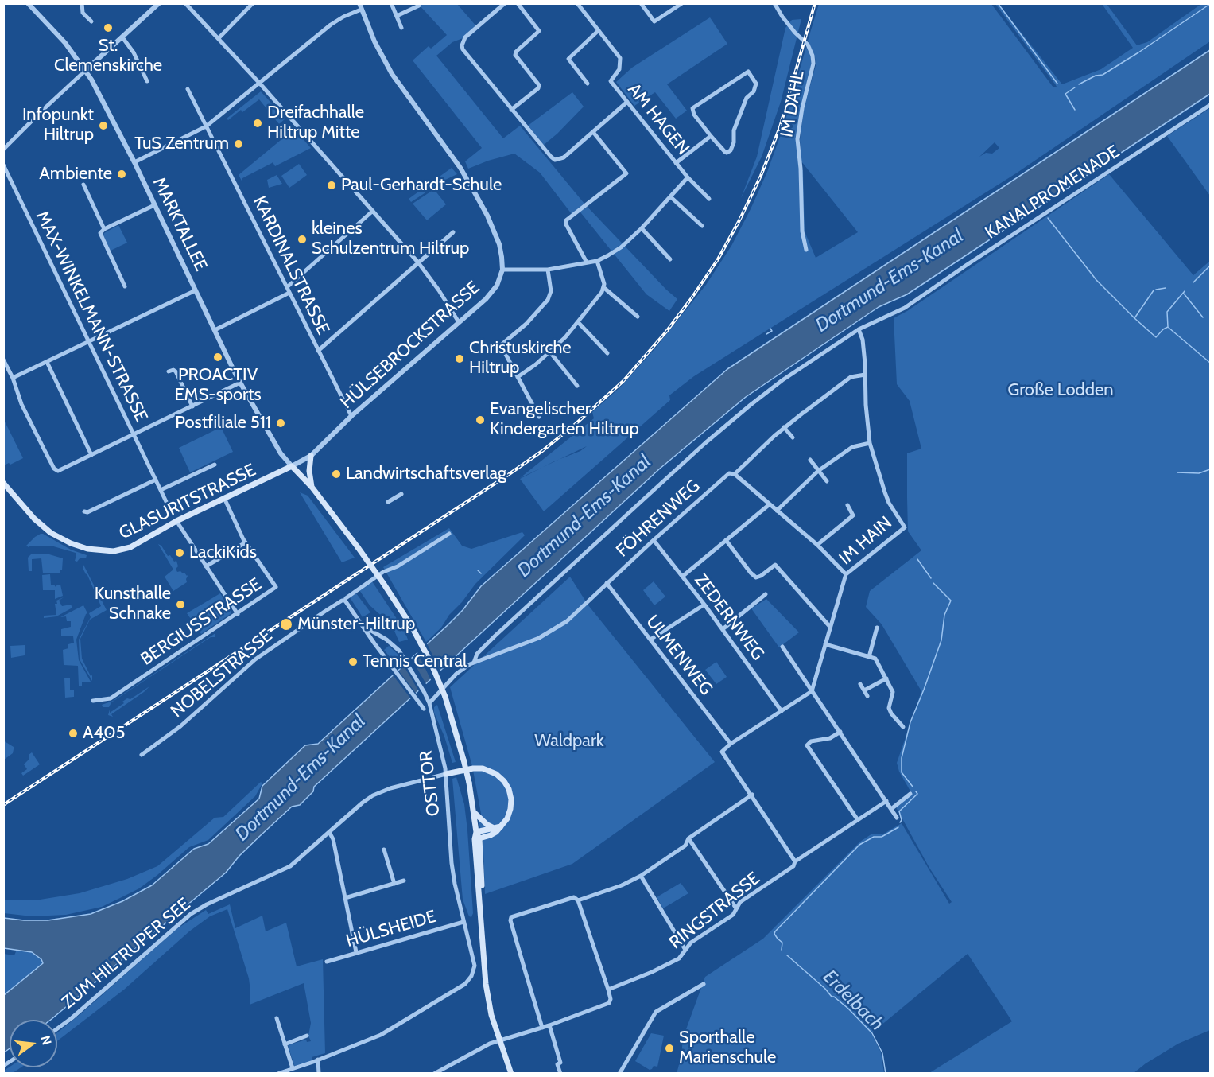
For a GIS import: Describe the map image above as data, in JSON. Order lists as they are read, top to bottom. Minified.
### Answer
{"streets":{"main road":["GLASURITSTRASSE","OSTTOR"],"street":["IM DAHL","AM HAGEN","KANALPROMENADE","MARKTALLEE","KARDINALSTRASSE","MAX-WINKELMANN-STRASSE","HÜLSEBROCKSTRASSE","FÖHRENWEG","IM HAIN","ZEDERNWEG","BERGIUSSTRASSE","ULMENWEG","NOBELSTRASSE","RINGSTRASSE","HÜLSHEIDE","ZUM HILTRUPER SEE"]},"crossings":[["KANALPROMENADE","FÖHRENWEG"],["KANALPROMENADE","IM HAIN"],["KANALPROMENADE","OSTTOR"],["MARKTALLEE","HÜLSEBROCKSTRASSE"],["MARKTALLEE","GLASURITSTRASSE"],["MARKTALLEE","OSTTOR"],["KARDINALSTRASSE","HÜLSEBROCKSTRASSE"],["HÜLSEBROCKSTRASSE","GLASURITSTRASSE"],["HÜLSEBROCKSTRASSE","OSTTOR"],["GLASURITSTRASSE","BERGIUSSTRASSE"],["GLASURITSTRASSE","OSTTOR"],["FÖHRENWEG","IM HAIN"],["FÖHRENWEG","ZEDERNWEG"],["FÖHRENWEG","ULMENWEG"],["NOBELSTRASSE","OSTTOR"],["OSTTOR","HÜLSHEIDE"],["OSTTOR","ZUM HILTRUPER SEE"]],"water":["Dortmund-Ems-Kanal","Erdelbach"],"parks":["Große Lodden","Waldpark"],"places":["St. Clemenskirche","Dreifachhalle Hiltrup Mitte","Infopunkt Hiltrup","TuS Zentrum","Ambiente","Paul-Gerhardt-Schule","kleines Schulzentrum Hiltrup","PROACTIV EMS-sports","Christuskirche Hiltrup","Evangelischer Kindergarten Hiltrup","Postfiliale 511","Landwirtschaftsverlag","LackiKids","Kunsthalle Schnake","Münster-Hiltrup","Tennis Central","A405","Sporthalle Marienschule"],"north":"right"}
